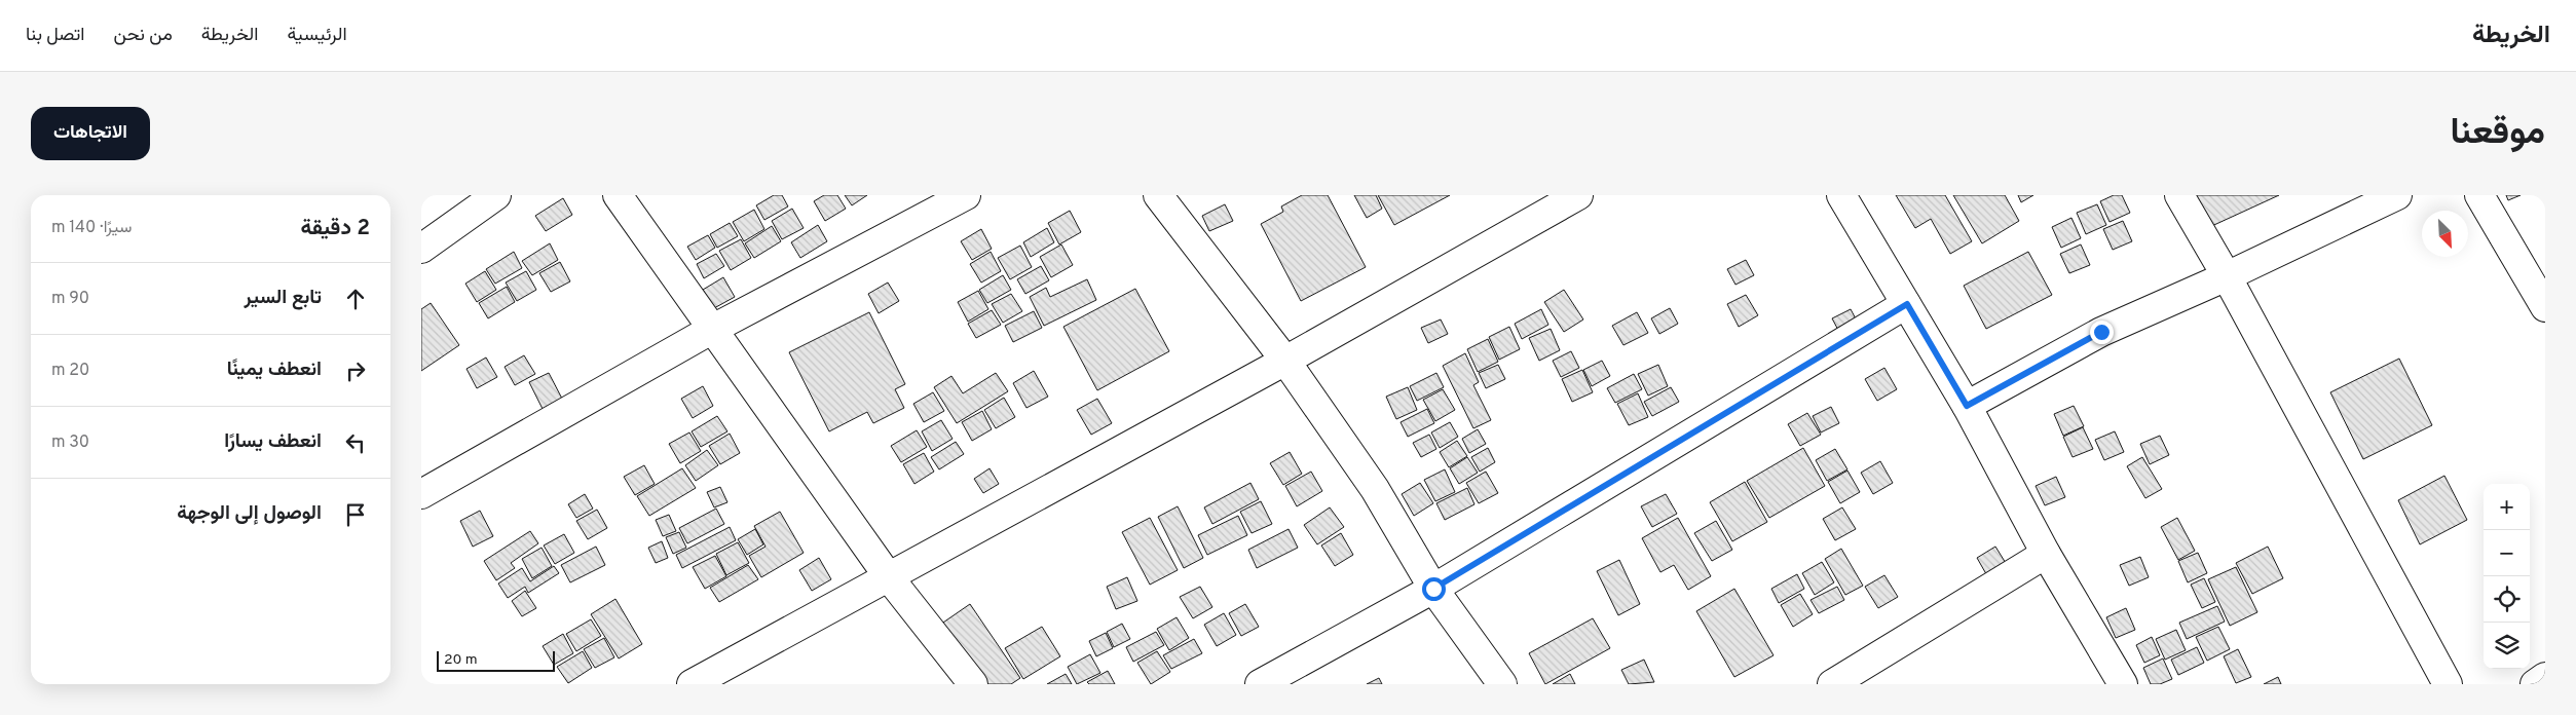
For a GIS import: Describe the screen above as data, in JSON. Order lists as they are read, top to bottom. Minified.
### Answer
{"scale_bar":"20 m","north":"bottom right","page":{"header":"الخريطة","nav":["الرئيسية","الخريطة","من نحن","اتصل بنا"],"title":"موقعنا","buttons":"الاتجاهات","heading":["2 دقيقة","سيرًا · 140 m"],"list":[["تابع السير","90 m"],["انعطف يمينًا","20 m"],["انعطف يسارًا","30 m"],"الوصول إلى الوجهة"],"map_buttons":["+","−"],"scale":"20 m"}}
